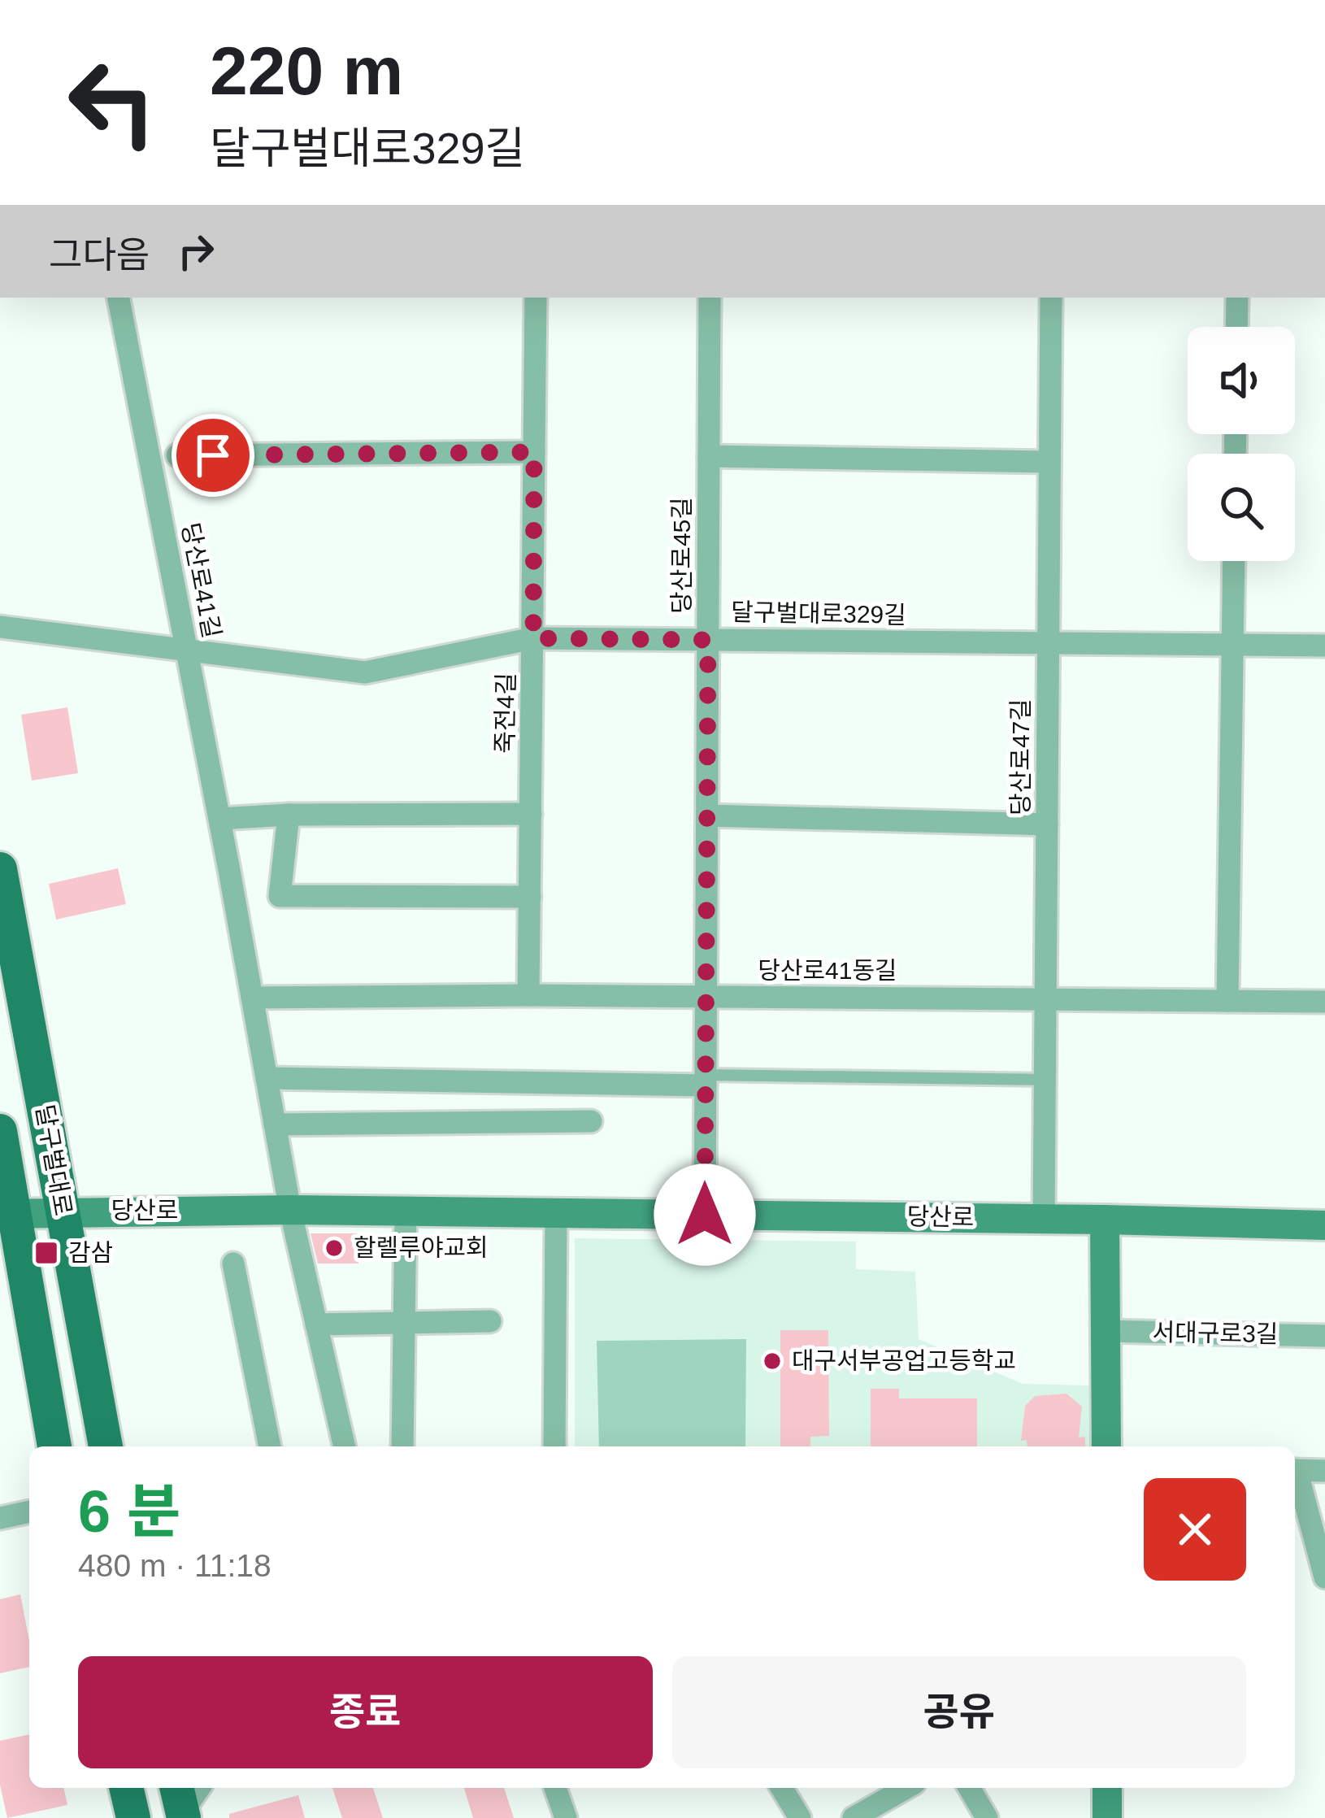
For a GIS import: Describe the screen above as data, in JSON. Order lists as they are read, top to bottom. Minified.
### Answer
{"streets":{"main road":["달구벌대로","당산로"],"street":["당산로45길","당산로41길","달구벌대로329길","죽전4길","당산로47길","당산로41동길","서대구로3길"]},"crossings":[["당산로45길","달구벌대로329길"],["당산로45길","당산로41동길"],["당산로45길","당산로"],["당산로41길","달구벌대로329길"],["당산로41길","당산로41동길"],["당산로41길","당산로"],["달구벌대로329길","죽전4길"],["달구벌대로329길","당산로47길"],["죽전4길","당산로41동길"],["당산로47길","당산로41동길"],["당산로47길","당산로"],["달구벌대로","당산로"]],"places":{"other":["할렐루야교회","대구서부공업고등학교"],"transit":["감삼"]},"page":{"turn":["220 m","달구벌대로329길"],"then":"그다음","heading":["6 분","480 m · 11:18"],"buttons":["종료","공유"]}}
